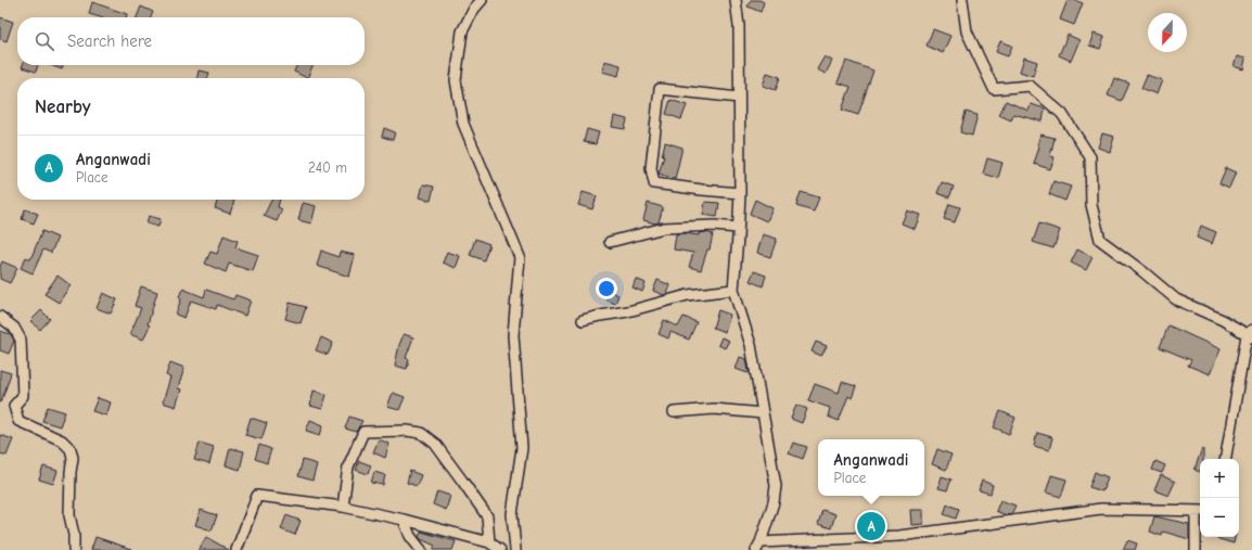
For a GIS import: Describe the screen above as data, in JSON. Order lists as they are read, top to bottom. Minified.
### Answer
{"north":"bottom","page":{"search":"Search here","heading":"Nearby","list":[{"mark":"A","name":"Anganwadi","note":"Place","value":"240 m"}],"popup":["Anganwadi","Place"],"map_buttons":["+","−"],"pins":"A"}}
